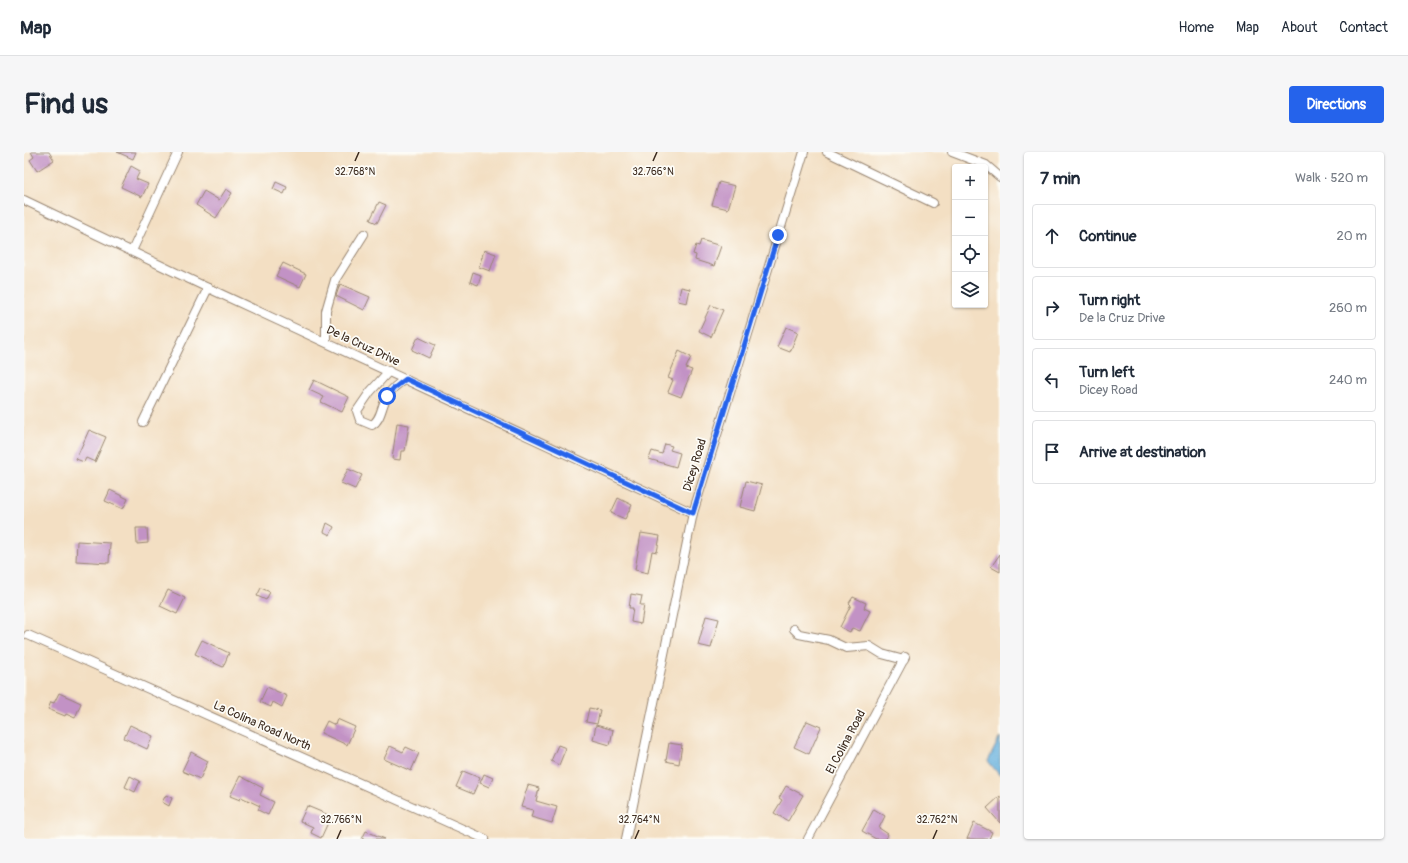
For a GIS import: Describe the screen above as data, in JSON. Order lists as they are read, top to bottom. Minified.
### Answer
{"streets":{"street":["De la Cruz Drive","Dicey Road","La Colina Road North","El Colina Road"]},"crossings":[["De la Cruz Drive","Dicey Road"]],"page":{"header":"Map","nav":["Home","Map","About","Contact"],"buttons":"Directions","title":"Find us","heading":["7 min","Walk · 520 m"],"map_buttons":["+","−"],"list":[["Continue","20 m"],["Turn right","De la Cruz Drive","260 m"],["Turn left","Dicey Road","240 m"],"Arrive at destination"]},"coordinates":["32.768°N","32.766°N","32.764°N","32.762°N"]}
